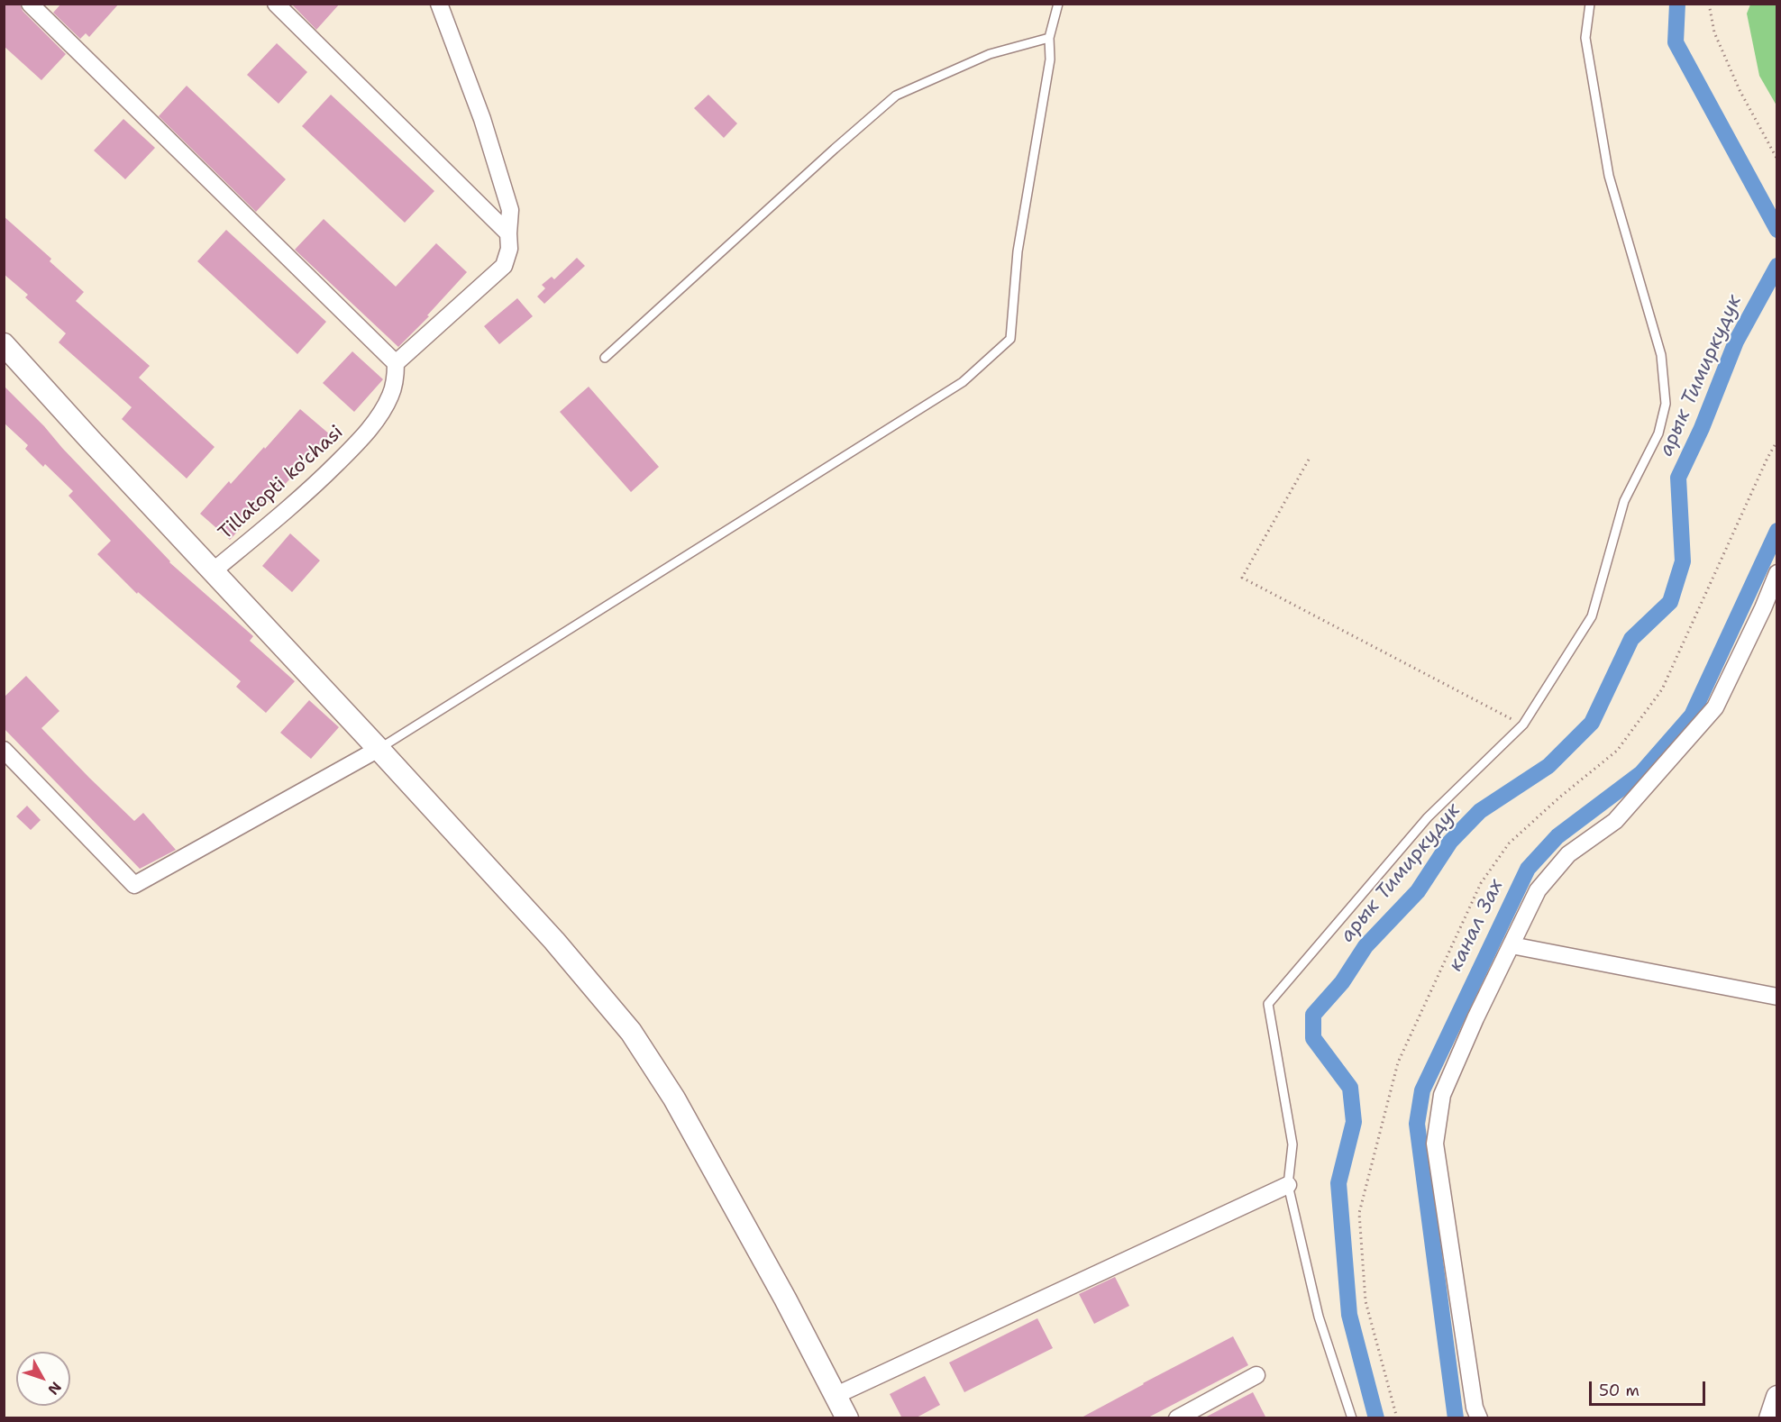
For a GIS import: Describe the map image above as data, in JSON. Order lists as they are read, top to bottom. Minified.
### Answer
{"streets":{"street":["Tillatopti ko'chasi"]},"water":["арык Тимиркудук","канал Зах"],"scale_bar":"50 m","north":"bottom right"}
